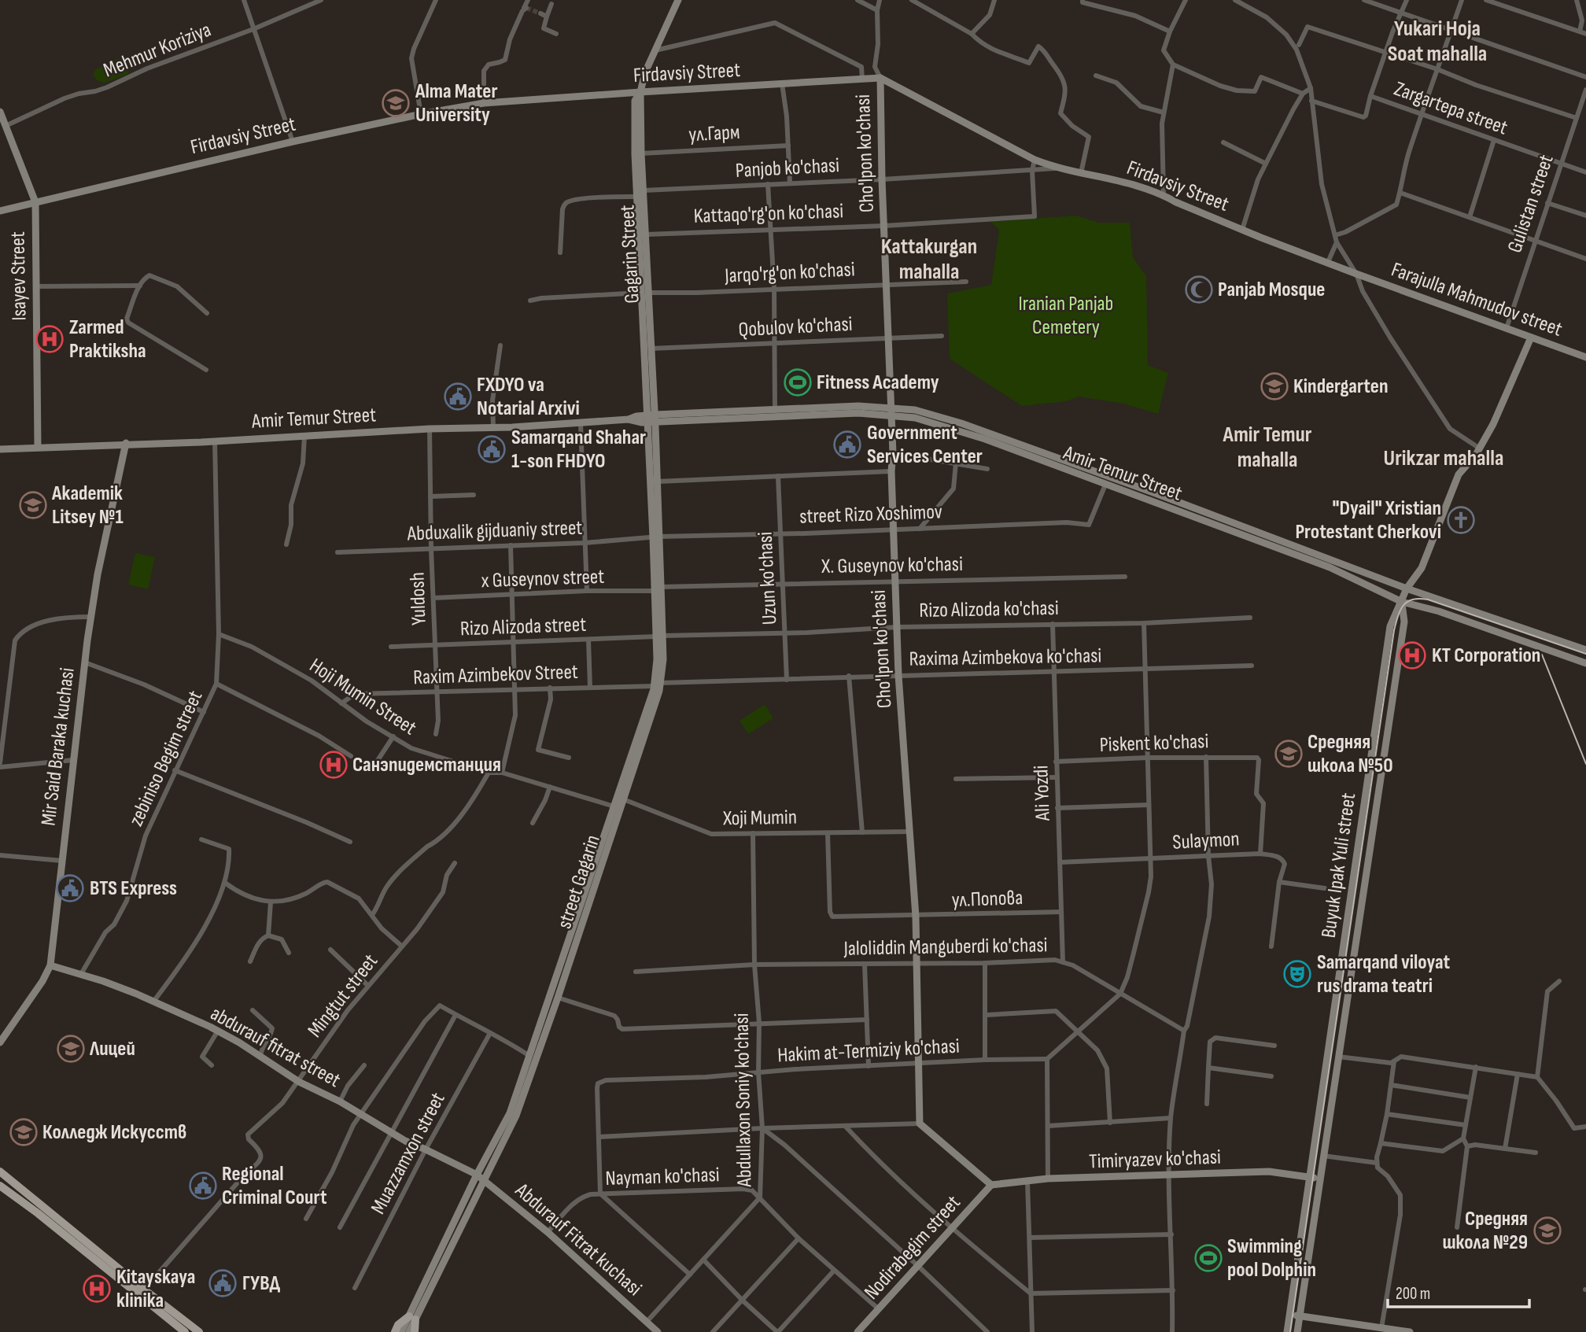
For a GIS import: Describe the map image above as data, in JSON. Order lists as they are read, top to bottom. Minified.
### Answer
{"streets":{"main road":["Firdavsiy Street","Cho'lpon ko'chasi","Gagarin Street","Isayev Street","Farajulla Mahmudov street","Amir Temur Street","Mir Said Baraka kuchasi","Buyuk Ipak Yuli street","street Gagarin","abdurauf fitrat street","Timiryazev ko'chasi","Abdurauf Fitrat kuchasi","Nodirabegim street"],"street":["Mehmur Koriziya","Zargartepa street","ул.Гарм","Panjob ko'chasi","Gulistan street","Kattaqo'rg'on ko'chasi","Jarqo'rg'on ko'chasi","Qobulov ko'chasi","street Rizo Xoshimov","Abduxalik gijduaniy street","X. Guseynov ko'chasi","Uzun ko'chasi","x Guseynov street","Yuldosh","Rizo Alizoda ko'chasi","Rizo Alizoda street","Raxima Azimbekova ko'chasi","Raxim Azimbekov Street","Hoji Mumin Street","Piskent ko'chasi","zebiniso Begim street","Ali Yozdi","Xoji Mumin","Sulaymon","ул.Попова","Jaloliddin Manguberdi ko'chasi","Mingtut street","Hakim at-Termiziy ko'chasi","Abdullaxon Soniy ko'chasi","Muazzamxon street","Nayman ko'chasi"]},"crossings":[["Mehmur Koriziya","Isayev Street"],["Firdavsiy Street","Cho'lpon ko'chasi"],["Firdavsiy Street","Panjob ko'chasi"],["Firdavsiy Street","Kattaqo'rg'on ko'chasi"],["Firdavsiy Street","Gagarin Street"],["Firdavsiy Street","Isayev Street"],["Firdavsiy Street","Farajulla Mahmudov street"],["Zargartepa street","Gulistan street"],["ул.Гарм","Gagarin Street"],["Cho'lpon ko'chasi","Panjob ko'chasi"],["Cho'lpon ko'chasi","Kattaqo'rg'on ko'chasi"],["Cho'lpon ko'chasi","Jarqo'rg'on ko'chasi"],["Cho'lpon ko'chasi","Qobulov ko'chasi"],["Cho'lpon ko'chasi","Amir Temur Street"],["Cho'lpon ko'chasi","street Rizo Xoshimov"],["Cho'lpon ko'chasi","X. Guseynov ko'chasi"],["Cho'lpon ko'chasi","Rizo Alizoda ko'chasi"],["Cho'lpon ko'chasi","Raxima Azimbekova ko'chasi"],["Cho'lpon ko'chasi","Xoji Mumin"],["Cho'lpon ko'chasi","ул.Попова"],["Cho'lpon ko'chasi","Jaloliddin Manguberdi ko'chasi"],["Cho'lpon ko'chasi","Hakim at-Termiziy ko'chasi"],["Panjob ko'chasi","Kattaqo'rg'on ko'chasi"],["Panjob ko'chasi","Gagarin Street"],["Gulistan street","Farajulla Mahmudov street"],["Kattaqo'rg'on ko'chasi","Gagarin Street"],["Gagarin Street","Jarqo'rg'on ko'chasi"],["Gagarin Street","Qobulov ko'chasi"],["Gagarin Street","Amir Temur Street"],["Gagarin Street","street Gagarin"],["Isayev Street","Amir Temur Street"],["Farajulla Mahmudov street","Buyuk Ipak Yuli street"],["Amir Temur Street","street Rizo Xoshimov"],["Amir Temur Street","Yuldosh"],["Amir Temur Street","Mir Said Baraka kuchasi"],["Amir Temur Street","zebiniso Begim street"],["Amir Temur Street","Buyuk Ipak Yuli street"],["Amir Temur Street","street Gagarin"],["street Rizo Xoshimov","Abduxalik gijduaniy street"],["street Rizo Xoshimov","Uzun ko'chasi"],["street Rizo Xoshimov","street Gagarin"],["Abduxalik gijduaniy street","Yuldosh"],["Abduxalik gijduaniy street","street Gagarin"],["X. Guseynov ko'chasi","Uzun ko'chasi"],["X. Guseynov ko'chasi","x Guseynov street"],["X. Guseynov ko'chasi","street Gagarin"],["Uzun ko'chasi","Rizo Alizoda ko'chasi"],["Uzun ko'chasi","Raxima Azimbekova ko'chasi"],["x Guseynov street","Yuldosh"],["x Guseynov street","street Gagarin"],["Yuldosh","Rizo Alizoda street"],["Yuldosh","Raxim Azimbekov Street"],["Rizo Alizoda ko'chasi","Rizo Alizoda street"],["Rizo Alizoda ko'chasi","Ali Yozdi"],["Rizo Alizoda ko'chasi","street Gagarin"],["Rizo Alizoda street","street Gagarin"],["Raxima Azimbekova ko'chasi","Raxim Azimbekov Street"],["Raxima Azimbekova ko'chasi","Ali Yozdi"],["Raxima Azimbekova ko'chasi","street Gagarin"],["Raxim Azimbekov Street","Hoji Mumin Street"],["Raxim Azimbekov Street","street Gagarin"],["Hoji Mumin Street","zebiniso Begim street"],["Hoji Mumin Street","street Gagarin"],["Piskent ko'chasi","Ali Yozdi"],["Piskent ko'chasi","Sulaymon"],["Mir Said Baraka kuchasi","abdurauf fitrat street"],["zebiniso Begim street","abdurauf fitrat street"],["Ali Yozdi","Sulaymon"],["Ali Yozdi","ул.Попова"],["Ali Yozdi","Jaloliddin Manguberdi ko'chasi"],["Xoji Mumin","street Gagarin"],["Xoji Mumin","ул.Попова"],["Xoji Mumin","Abdullaxon Soniy ko'chasi"],["Buyuk Ipak Yuli street","Timiryazev ko'chasi"],["street Gagarin","abdurauf fitrat street"],["street Gagarin","Abdurauf Fitrat kuchasi"],["Jaloliddin Manguberdi ko'chasi","Abdullaxon Soniy ko'chasi"],["Mingtut street","abdurauf fitrat street"],["abdurauf fitrat street","Muazzamxon street"],["abdurauf fitrat street","Abdurauf Fitrat kuchasi"],["Hakim at-Termiziy ko'chasi","Abdullaxon Soniy ko'chasi"],["Abdullaxon Soniy ko'chasi","Nayman ko'chasi"],["Abdullaxon Soniy ko'chasi","Abdurauf Fitrat kuchasi"],["Timiryazev ko'chasi","Nodirabegim street"],["Nayman ko'chasi","Abdurauf Fitrat kuchasi"],["Nayman ko'chasi","Nodirabegim street"]],"districts":["Yukari Hoja Soat mahalla","Kattakurgan mahalla","Amir Temur mahalla","Urikzar mahalla"],"parks":["Iranian Panjab Cemetery"],"places":{"school or university":["Alma Mater University","Kindergarten","Akademik Litsey №1","Средняя школа №50","Лицей","Колледж Искусств","Средняя школа №29"],"mosque":["Panjab Mosque"],"hospital":["Zarmed Praktiksha","KT Corporation","Санэпидемстанция","Kitayskaya klinika"],"sports":["Fitness Academy","Swimming pool Dolphin"],"public building":["FXDYO va Notarial Arxivi","Government Services Center","Samarqand Shahar 1-son FHDYO","BTS Express","Regional Criminal Court","ГУВД"],"church":["\"Dyail\" Xristian Protestant Cherkovi"],"theatre":["Samarqand viloyat rus drama teatri"]},"scale_bar":"200 m"}
